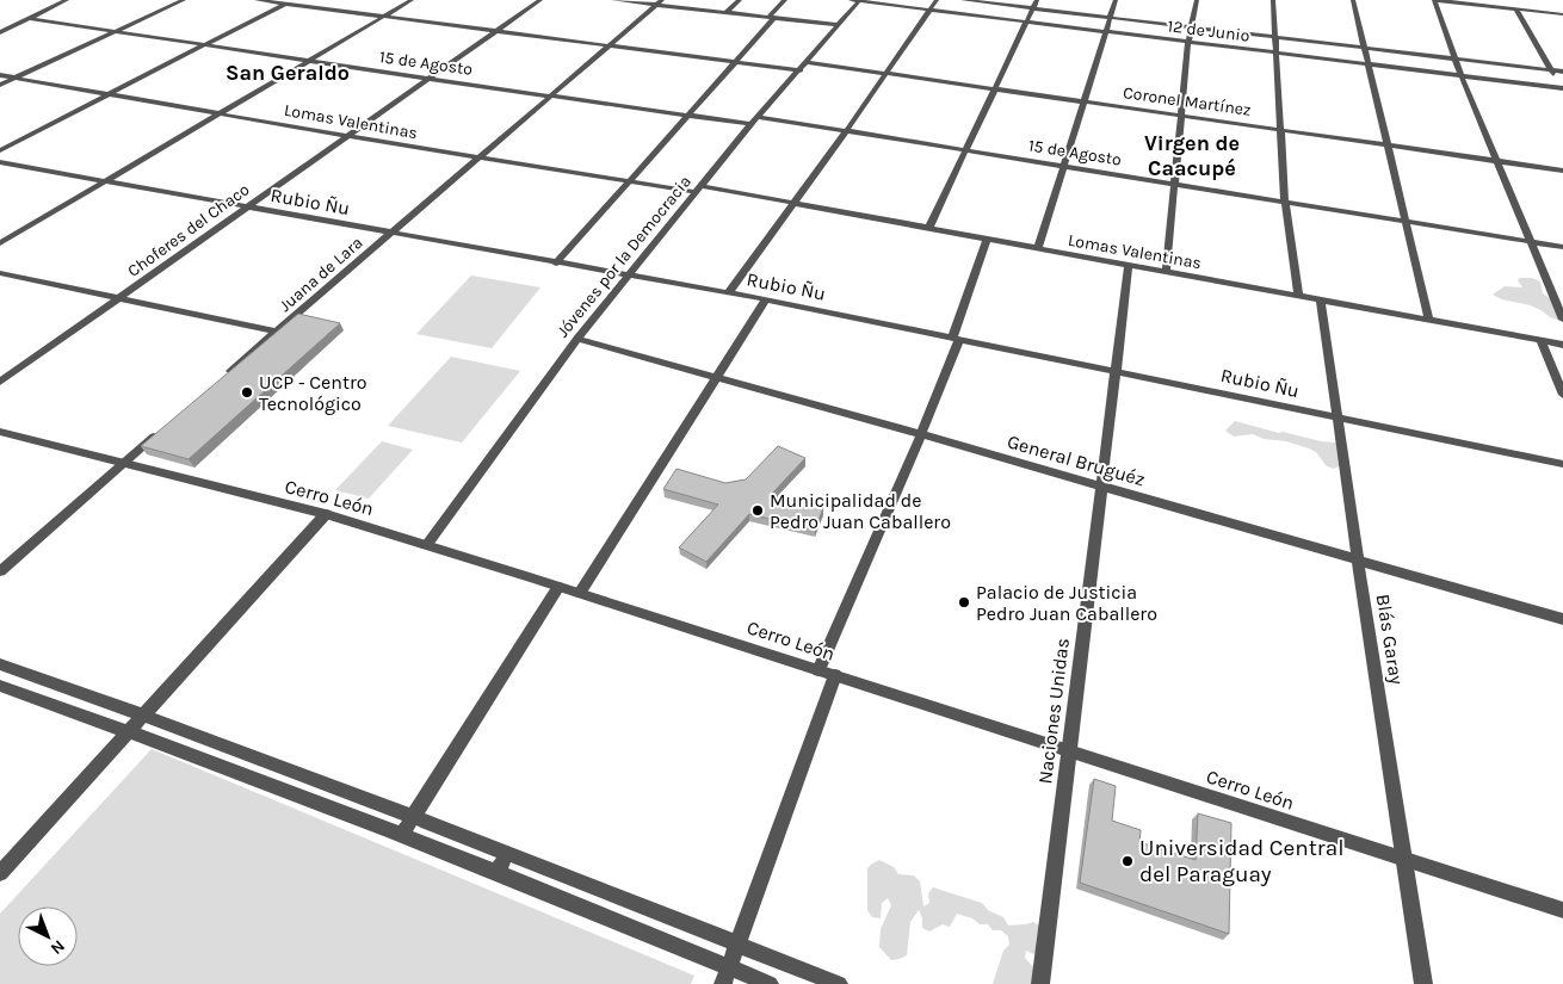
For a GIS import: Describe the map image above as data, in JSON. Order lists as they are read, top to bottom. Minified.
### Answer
{"streets":{"street":["12 de Junio","15 de Agosto","Coronel Martínez","Lomas Valentinas","Rubio Ñu","Choferes del Chaco","Jóvenes por la Democracia","Juana de Lara","General Bruguéz","Cerro León","Blás Garay","Naciones Unidas"]},"crossings":[["12 de Junio","Jóvenes por la Democracia"],["15 de Agosto","Choferes del Chaco"],["15 de Agosto","Jóvenes por la Democracia"],["15 de Agosto","Juana de Lara"],["Coronel Martínez","Jóvenes por la Democracia"],["Lomas Valentinas","Choferes del Chaco"],["Lomas Valentinas","Jóvenes por la Democracia"],["Lomas Valentinas","Juana de Lara"],["Lomas Valentinas","Blás Garay"],["Lomas Valentinas","Naciones Unidas"],["Rubio Ñu","Choferes del Chaco"],["Rubio Ñu","Jóvenes por la Democracia"],["Rubio Ñu","Juana de Lara"],["Rubio Ñu","Blás Garay"],["Rubio Ñu","Naciones Unidas"],["Jóvenes por la Democracia","General Bruguéz"],["Jóvenes por la Democracia","Cerro León"],["General Bruguéz","Blás Garay"],["General Bruguéz","Naciones Unidas"],["Cerro León","Blás Garay"],["Cerro León","Naciones Unidas"]],"districts":["San Geraldo","Virgen de Caacupé"],"places":["UCP - Centro Tecnológico","Municipalidad de Pedro Juan Caballero","Palacio de Justicia Pedro Juan Caballero","Universidad Central del Paraguay"],"north":"bottom right"}
